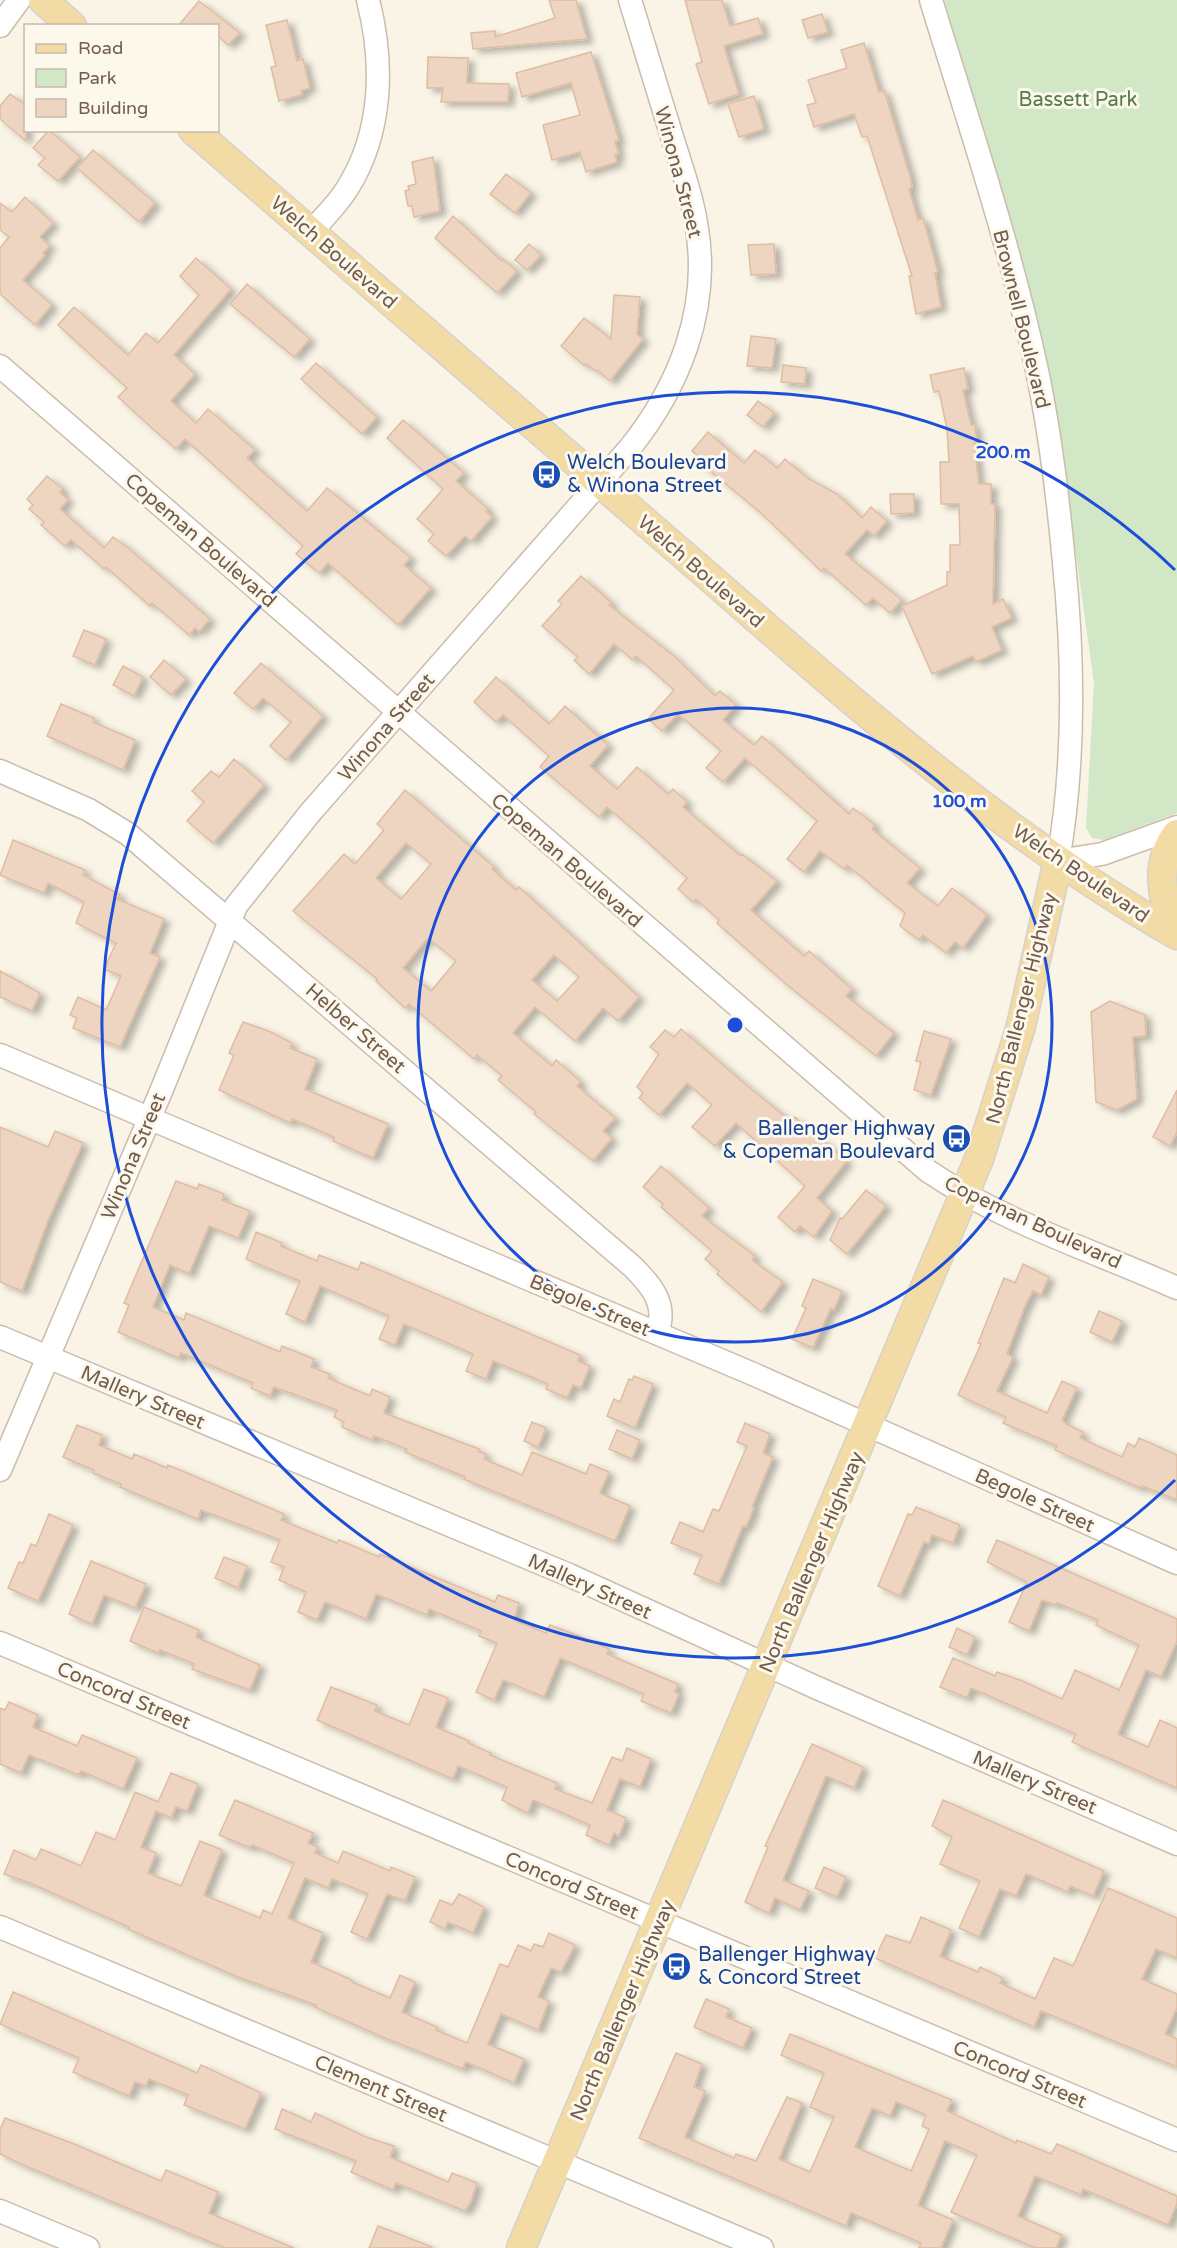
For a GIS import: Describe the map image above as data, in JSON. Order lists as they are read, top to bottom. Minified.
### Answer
{"streets":{"main road":["Welch Boulevard","North Ballenger Highway"],"street":["Winona Street","Brownell Boulevard","Copeman Boulevard","Helber Street","Begole Street","Mallery Street","Concord Street","Clement Street"]},"crossings":[["Winona Street","Welch Boulevard"],["Winona Street","Copeman Boulevard"],["Winona Street","Helber Street"],["Winona Street","Begole Street"],["Winona Street","Mallery Street"],["Welch Boulevard","Brownell Boulevard"],["Welch Boulevard","North Ballenger Highway"],["Brownell Boulevard","North Ballenger Highway"],["Copeman Boulevard","North Ballenger Highway"],["North Ballenger Highway","Begole Street"],["North Ballenger Highway","Mallery Street"],["North Ballenger Highway","Concord Street"],["North Ballenger Highway","Clement Street"],["Helber Street","Begole Street"]],"parks":["Bassett Park"],"places":{"bus stop":["Welch Boulevard & Winona Street","Ballenger Highway & Copeman Boulevard","Ballenger Highway & Concord Street"]},"legend":["Road","Park","Building"],"rings":["200 m","100 m"]}
